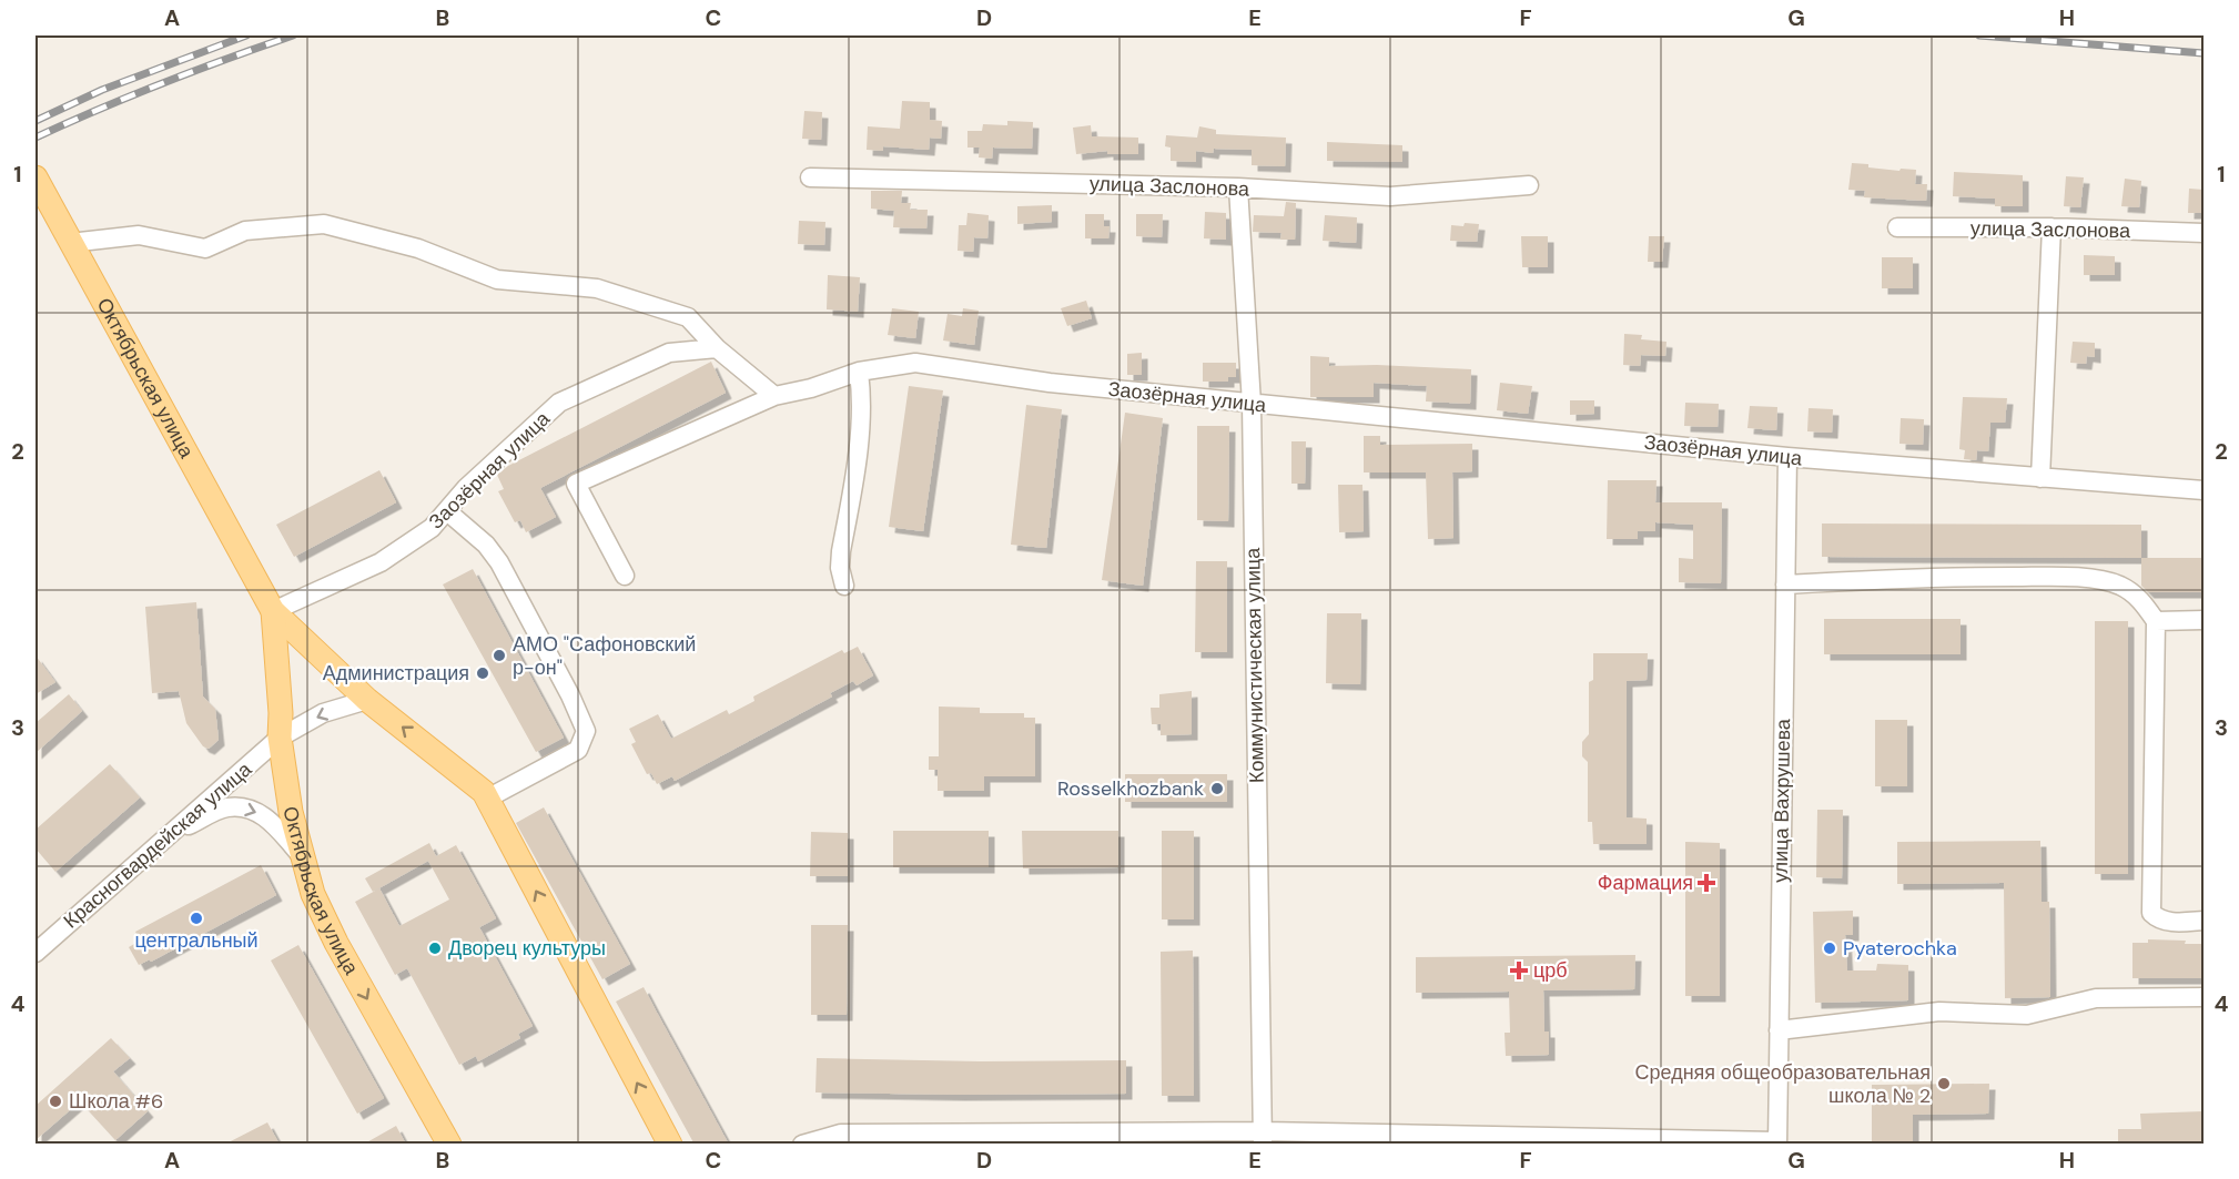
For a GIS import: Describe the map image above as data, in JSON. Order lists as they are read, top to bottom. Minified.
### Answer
{"streets":{"main road":["Октябрьская улица"],"street":["улица Заслонова","Заозёрная улица","Коммунистическая улица","улица Вахрушева","Красногвардейская улица"]},"crossings":[["улица Заслонова","Коммунистическая улица"],["Октябрьская улица","Заозёрная улица"],["Октябрьская улица","Красногвардейская улица"],["Заозёрная улица","Коммунистическая улица"],["Заозёрная улица","улица Вахрушева"]],"places":{"other":["АМО \"Сафоновский р-он\"","Администрация","Rosselkhozbank","центральный","Дворец культуры","Pyaterochka","Средняя общеобразовательная школа № 2","Школа #6"],"health":["Фармация","црб"]},"grid":{"columns":["A","B","C","D","E","F","G","H"],"rows":["1","2","3","4"]}}
